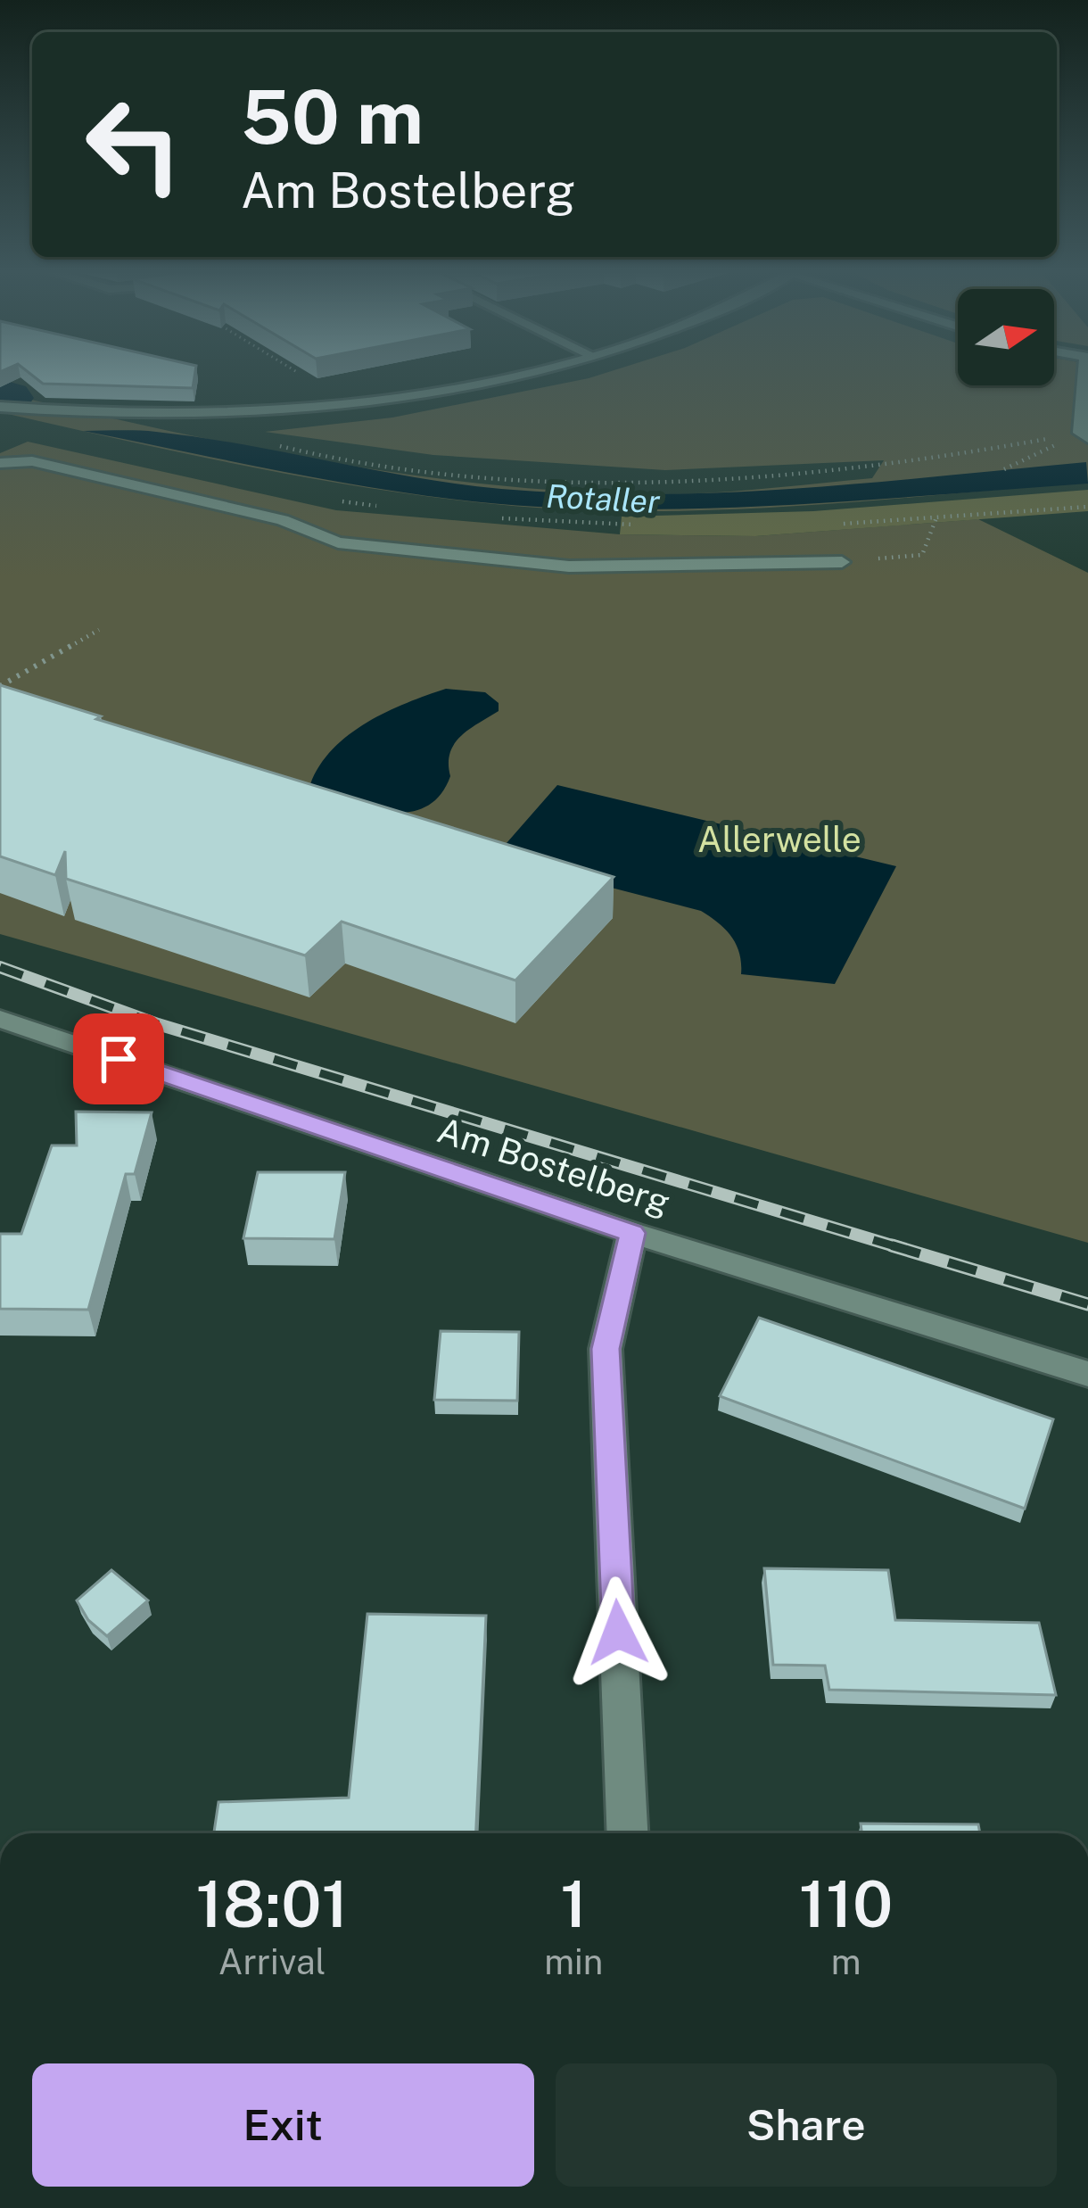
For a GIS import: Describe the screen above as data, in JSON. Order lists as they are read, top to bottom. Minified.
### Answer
{"streets":{"street":["Am Bostelberg"]},"water":["Rotaller"],"parks":["Allerwelle"],"north":"right","page":{"turn":["50 m","Am Bostelberg"],"eta":["18:01","Arrival","1","min","110","m"],"buttons":["Exit","Share"]}}
